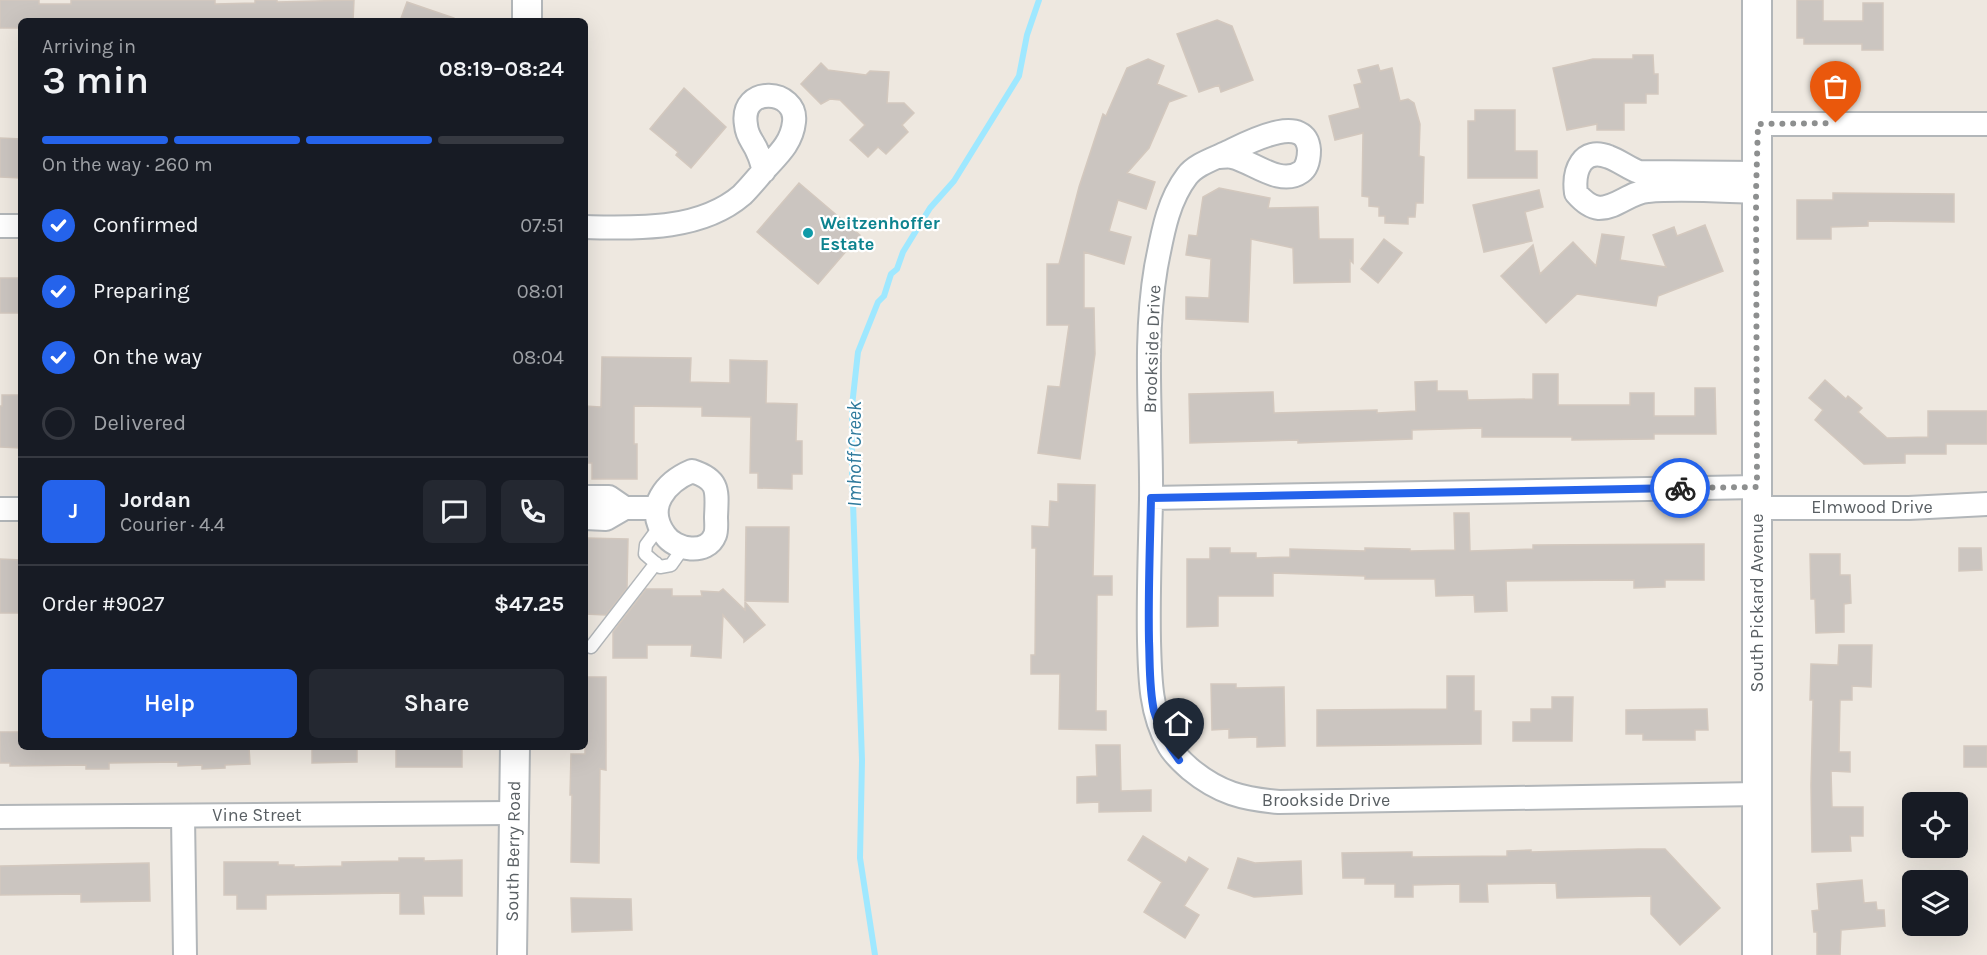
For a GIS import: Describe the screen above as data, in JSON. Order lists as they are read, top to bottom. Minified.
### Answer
{"streets":{"street":["Brookside Drive","Elmwood Drive","South Pickard Avenue","Vine Street","South Berry Road"]},"crossings":[["Brookside Drive","Elmwood Drive"],["Brookside Drive","South Pickard Avenue"],["Elmwood Drive","South Pickard Avenue"],["Vine Street","South Berry Road"]],"water":["Imhoff Creek"],"places":["Weitzenhoffer Estate"],"page":{"heading":["3 min","Arriving in","08:19–08:24"],"panel":["Jordan","Courier · 4.4","Order #9027","$47.25"],"bar":"On the way · 260 m","list":[["Confirmed","07:51"],["Preparing","08:01"],["On the way","08:04"],"Delivered"],"round":"J","buttons":["Help","Share"]}}
